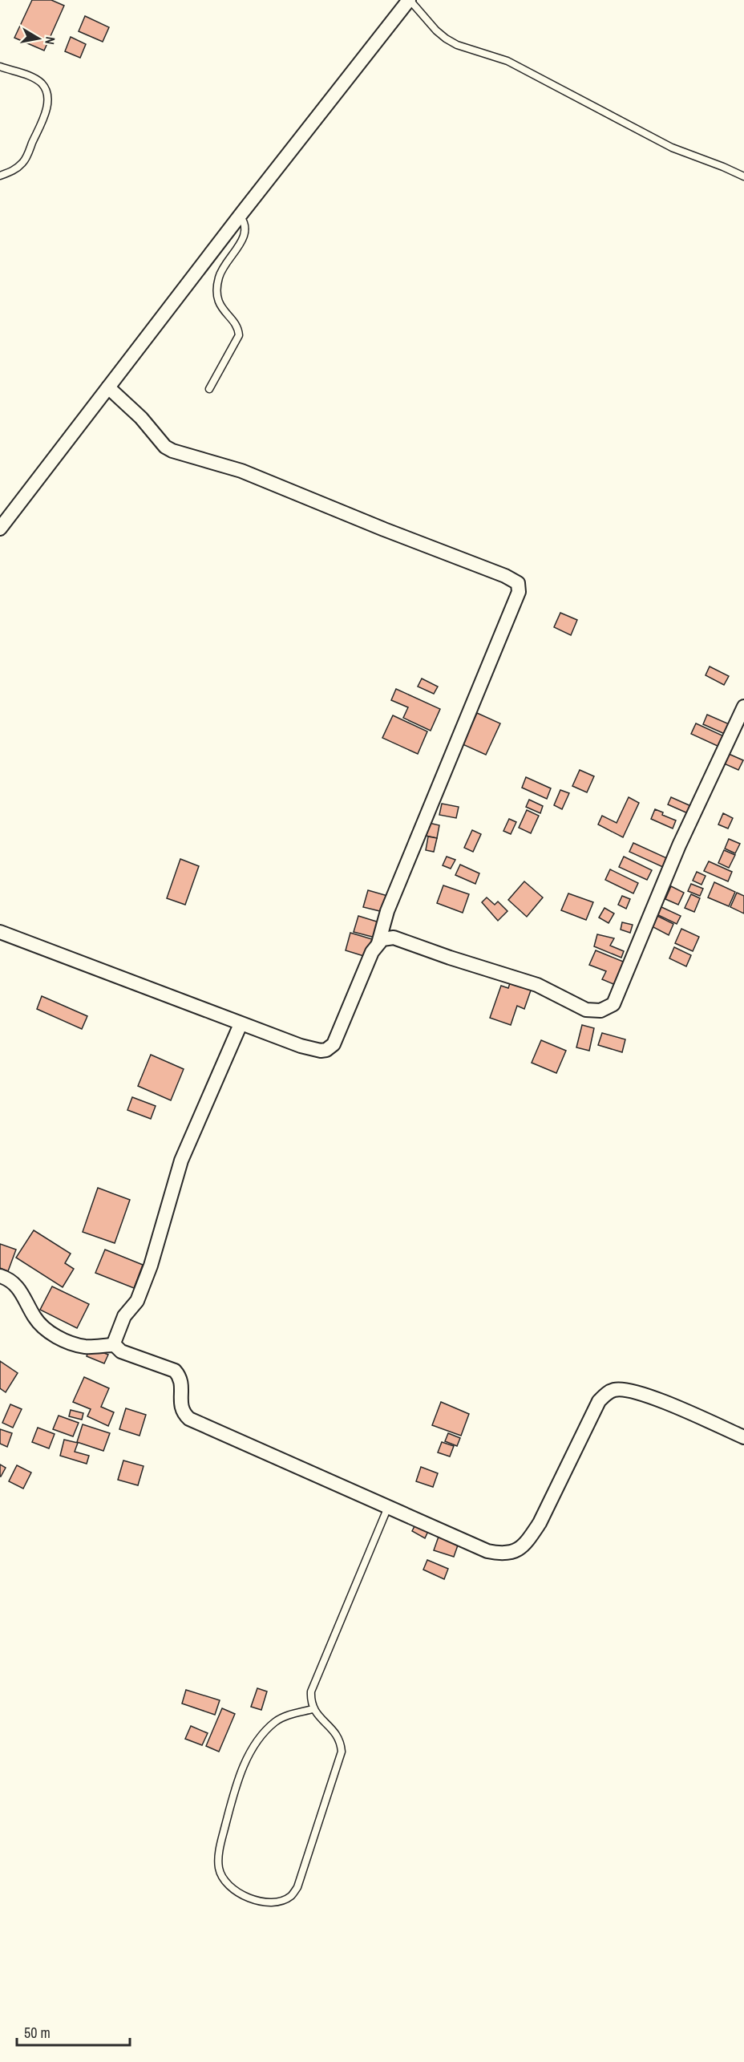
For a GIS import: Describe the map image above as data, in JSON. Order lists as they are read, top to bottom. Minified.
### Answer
{"scale_bar":"50 m","north":"right"}
